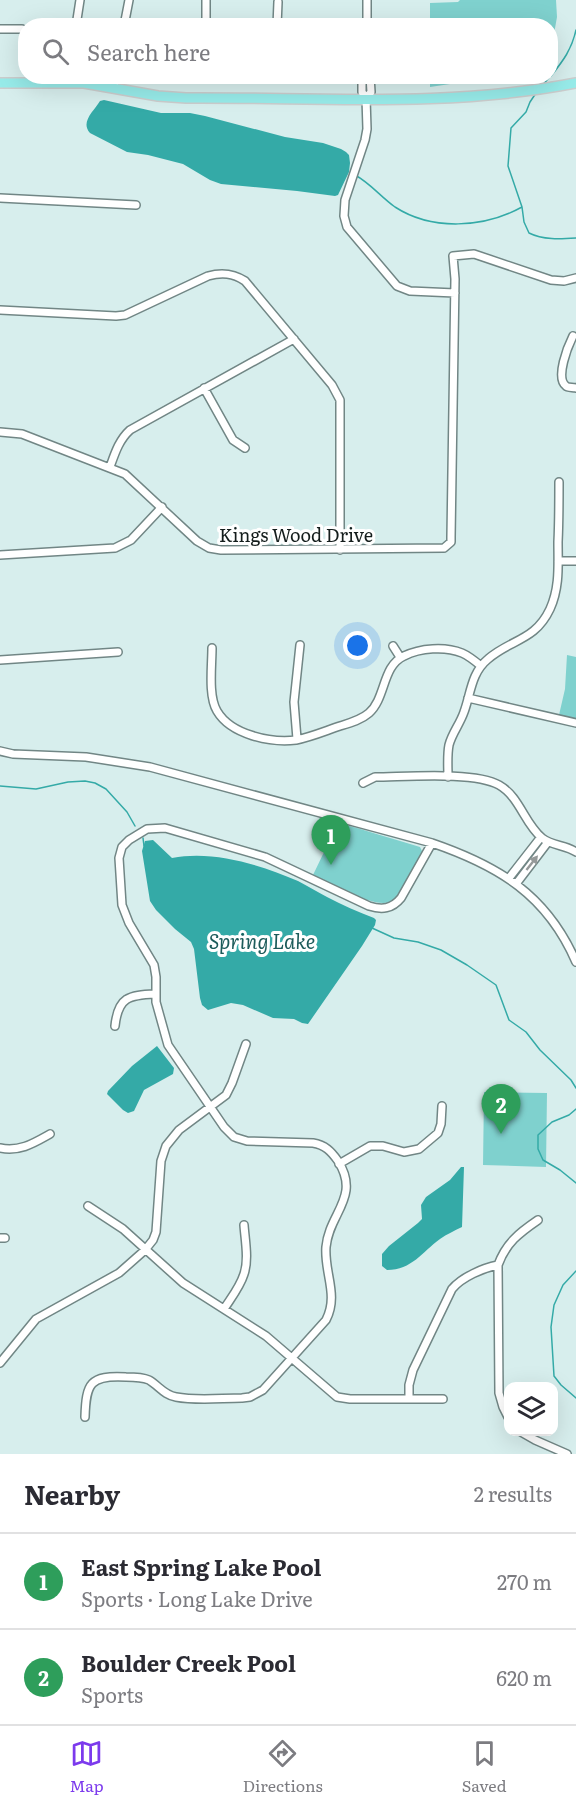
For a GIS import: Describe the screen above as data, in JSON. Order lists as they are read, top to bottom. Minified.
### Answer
{"streets":{"street":["Kings Wood Drive"]},"water":["Spring Lake"],"page":{"search":"Search here","pins":["1","2"],"heading":["Nearby","2 results"],"list":[{"mark":"1","name":"East Spring Lake Pool","note":"Sports · Long Lake Drive","value":"270 m"},{"mark":"2","name":"Boulder Creek Pool","note":"Sports","value":"620 m"}],"nav":["Map","Directions","Saved"]}}
